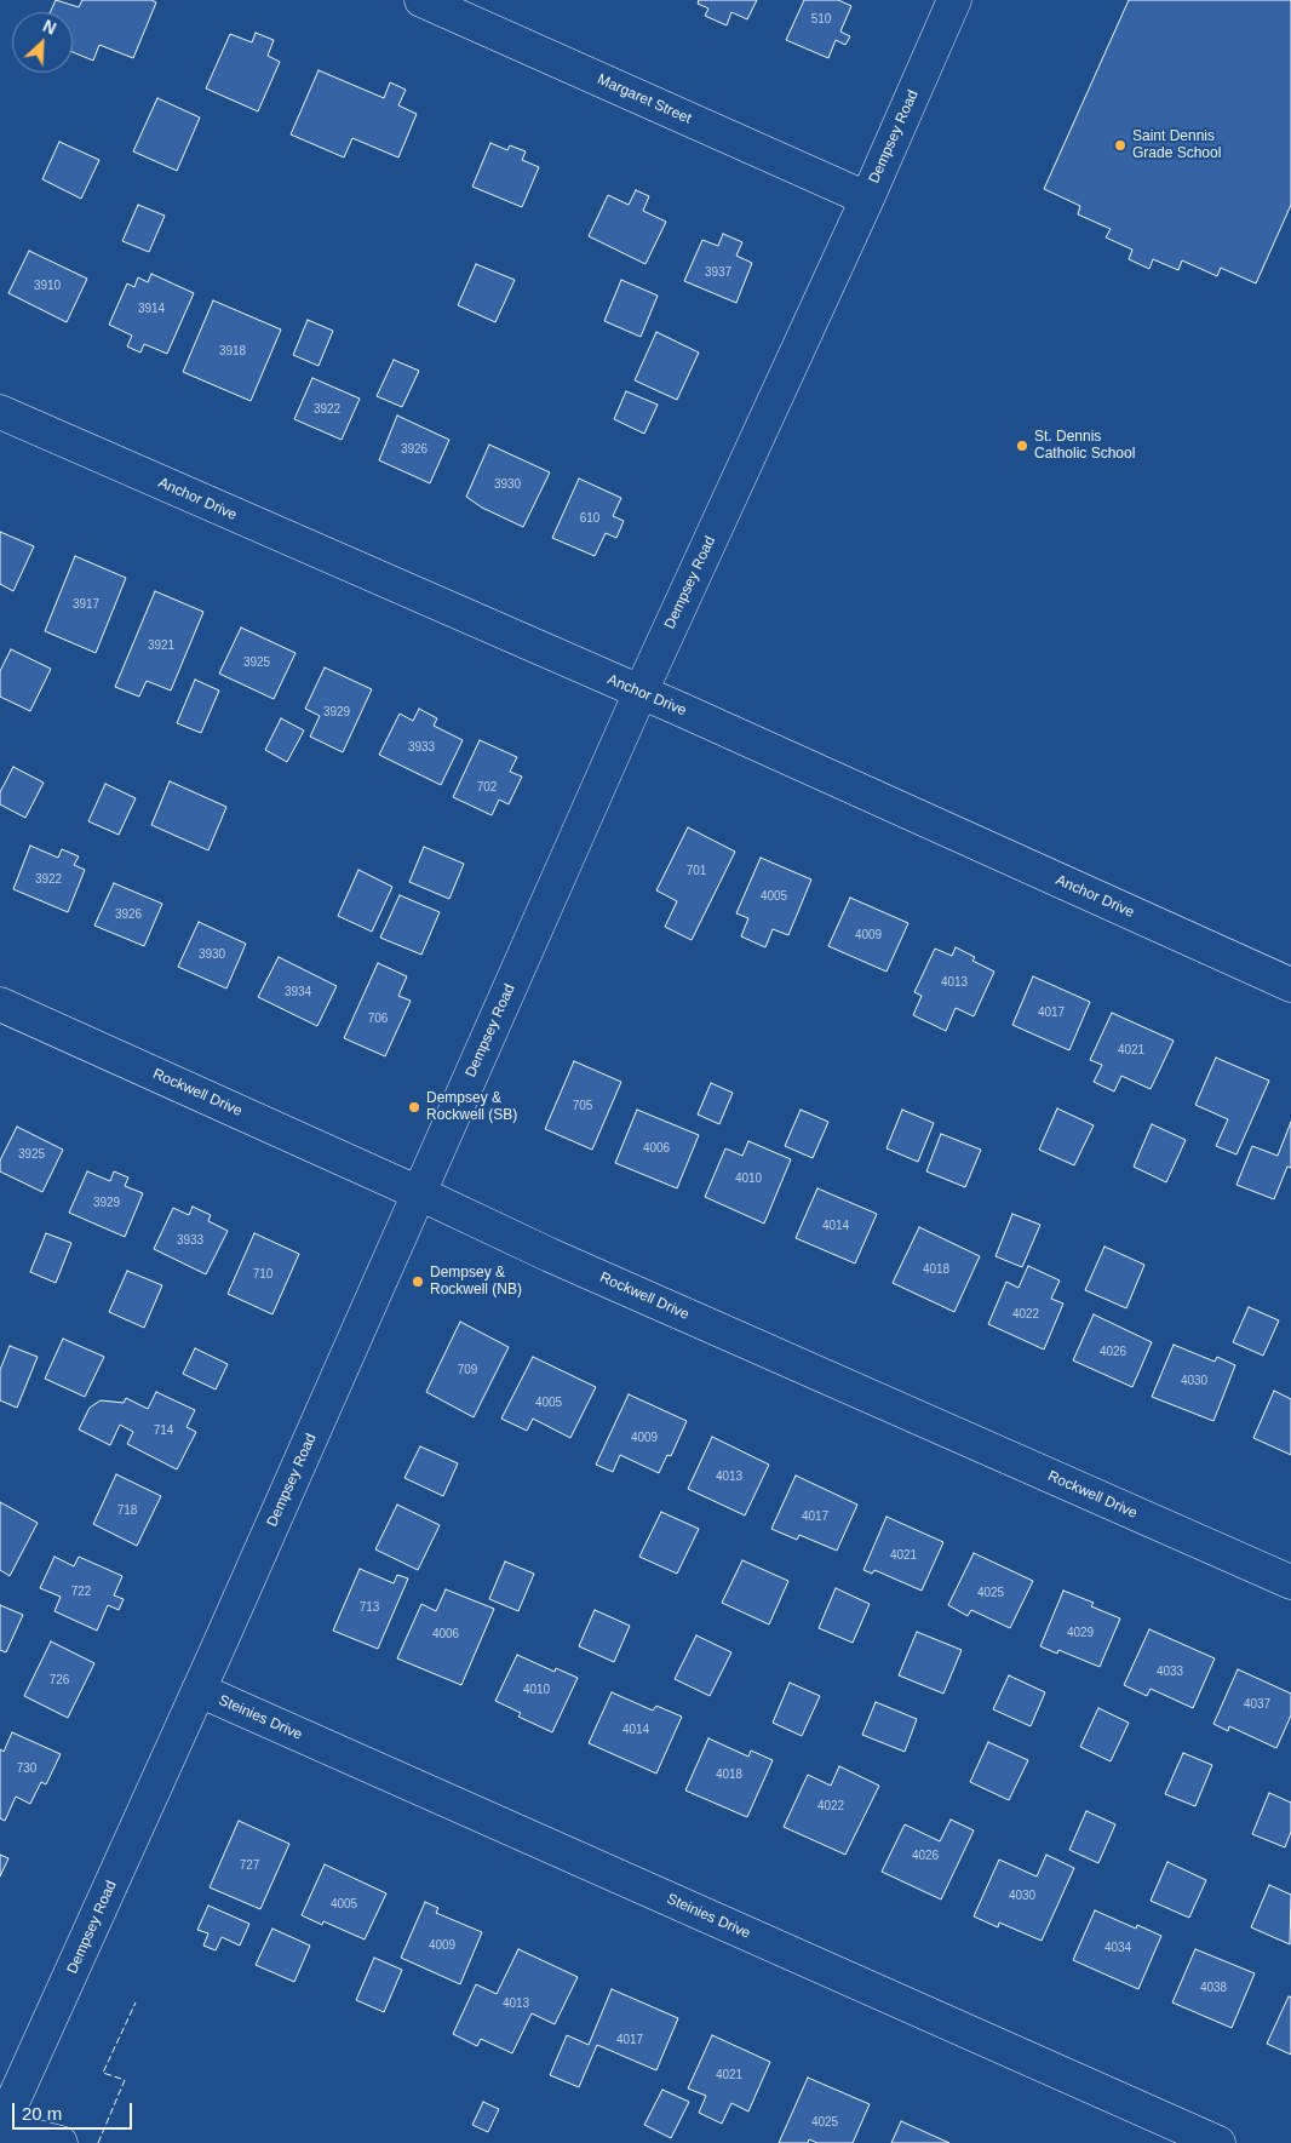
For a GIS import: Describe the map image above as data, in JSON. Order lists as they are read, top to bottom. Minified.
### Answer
{"streets":{"street":["Margaret Street","Dempsey Road","Anchor Drive","Rockwell Drive","Steinies Drive"]},"crossings":[["Margaret Street","Dempsey Road"],["Dempsey Road","Anchor Drive"],["Dempsey Road","Rockwell Drive"],["Dempsey Road","Steinies Drive"]],"places":["Saint Dennis Grade School","St. Dennis Catholic School","Dempsey & Rockwell (SB)","Dempsey & Rockwell (NB)"],"house_numbers":["510","3937","3910","3914","3918","3922","3926","3930","610","3917","3921","3925","3929","3933","702","701","3922","4005","3926","4009","3930","4013","3934","4017","706","4021","705","4006","3925","4010","3929","4014","3933","4018","710","4022","4026","709","4030","4005","714","4009","4013","718","4017","4021","722","4025","713","4029","4006","4033","726","4010","4037","4014","730","4018","4022","4026","727","4030","4005","4009","4034","4038","4013","4017","4021","4025"],"scale_bar":"20 m","north":"top right"}
